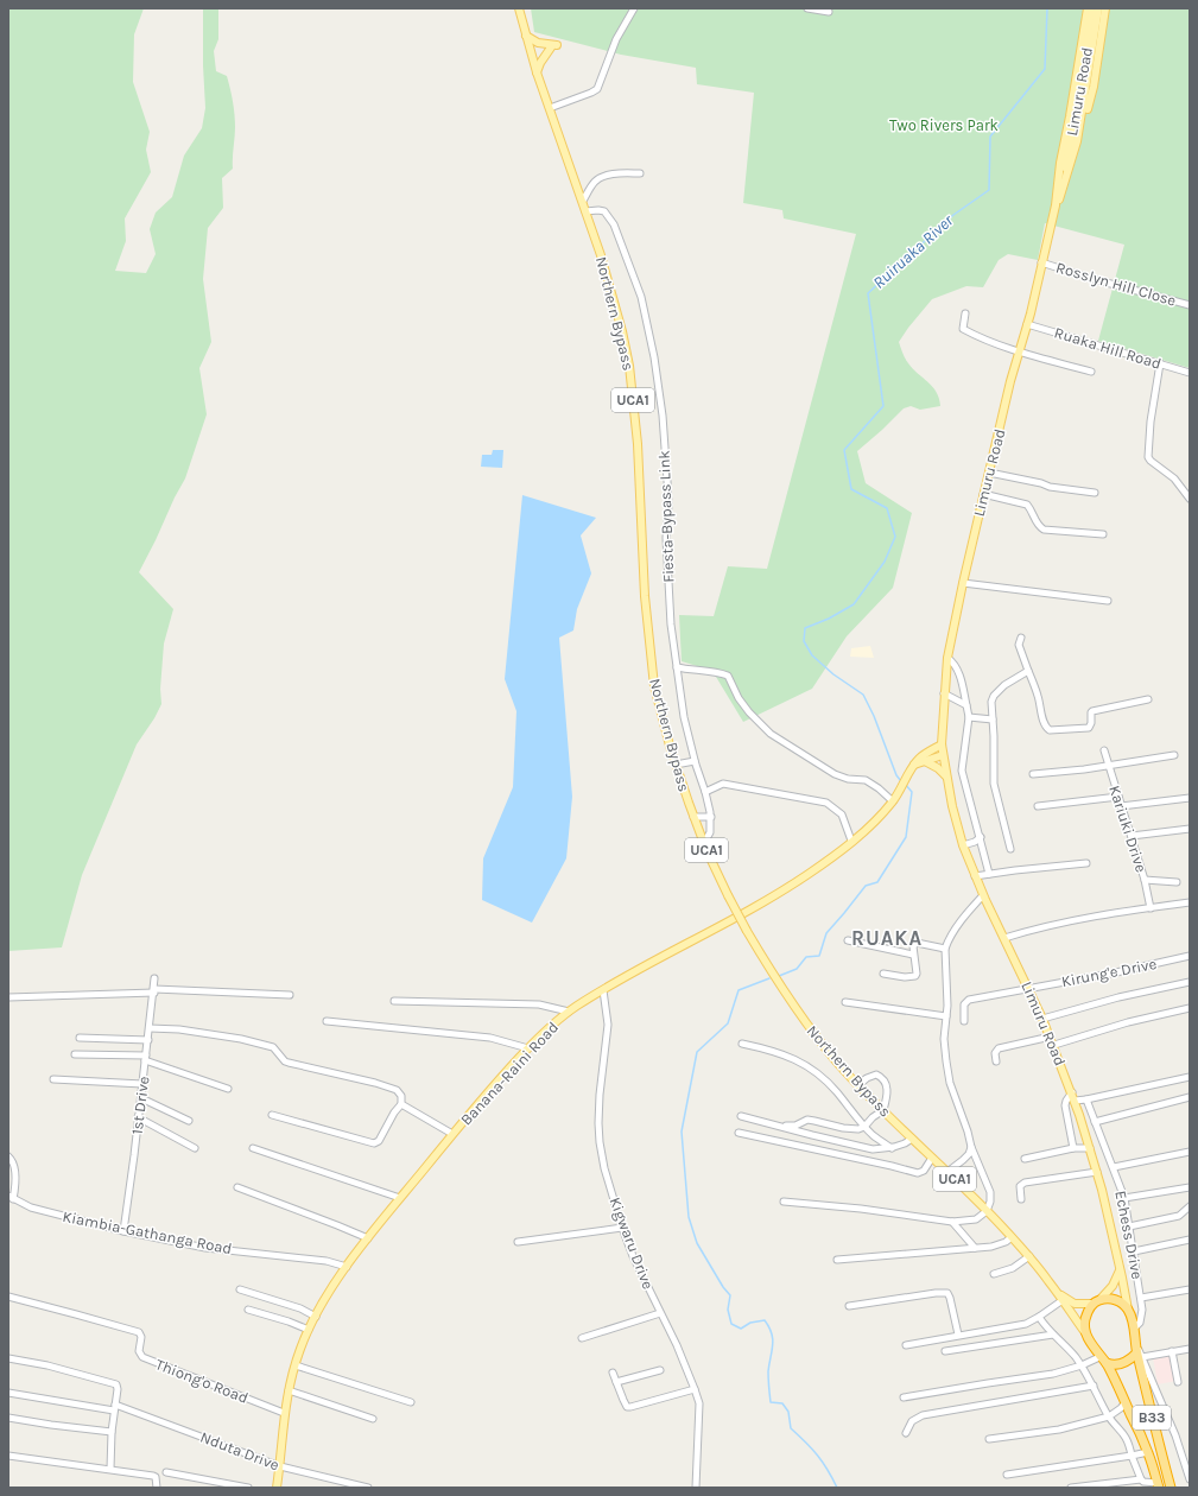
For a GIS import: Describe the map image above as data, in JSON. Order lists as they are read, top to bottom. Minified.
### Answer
{"streets":{"highway":["Northern Bypass","B33"],"main road":["Limuru Road","UCA1","Banana-Raini Road"],"street":["Rosslyn Hill Close","Ruaka Hill Road","Fiesta-Bypass Link","Kariuki Drive","Kirung'e Drive","1st Drive","Kiambia-Gathanga Road","Echess Drive","Kigwaru Drive","Thiong'o Road","Nduta Drive"]},"crossings":[["Limuru Road","Rosslyn Hill Close"],["Limuru Road","Northern Bypass"],["Limuru Road","Ruaka Hill Road"],["Limuru Road","Kirung'e Drive"],["Limuru Road","Echess Drive"],["Limuru Road","B33"],["Northern Bypass","Fiesta-Bypass Link"],["Northern Bypass","Echess Drive"],["Northern Bypass","B33"],["Banana-Raini Road","Kiambia-Gathanga Road"],["Banana-Raini Road","Kigwaru Drive"],["Banana-Raini Road","Thiong'o Road"],["Banana-Raini Road","Nduta Drive"],["1st Drive","Kiambia-Gathanga Road"],["Echess Drive","B33"]],"districts":["RUAKA"],"water":["Ruiruaka River"],"parks":["Two Rivers Park"]}
